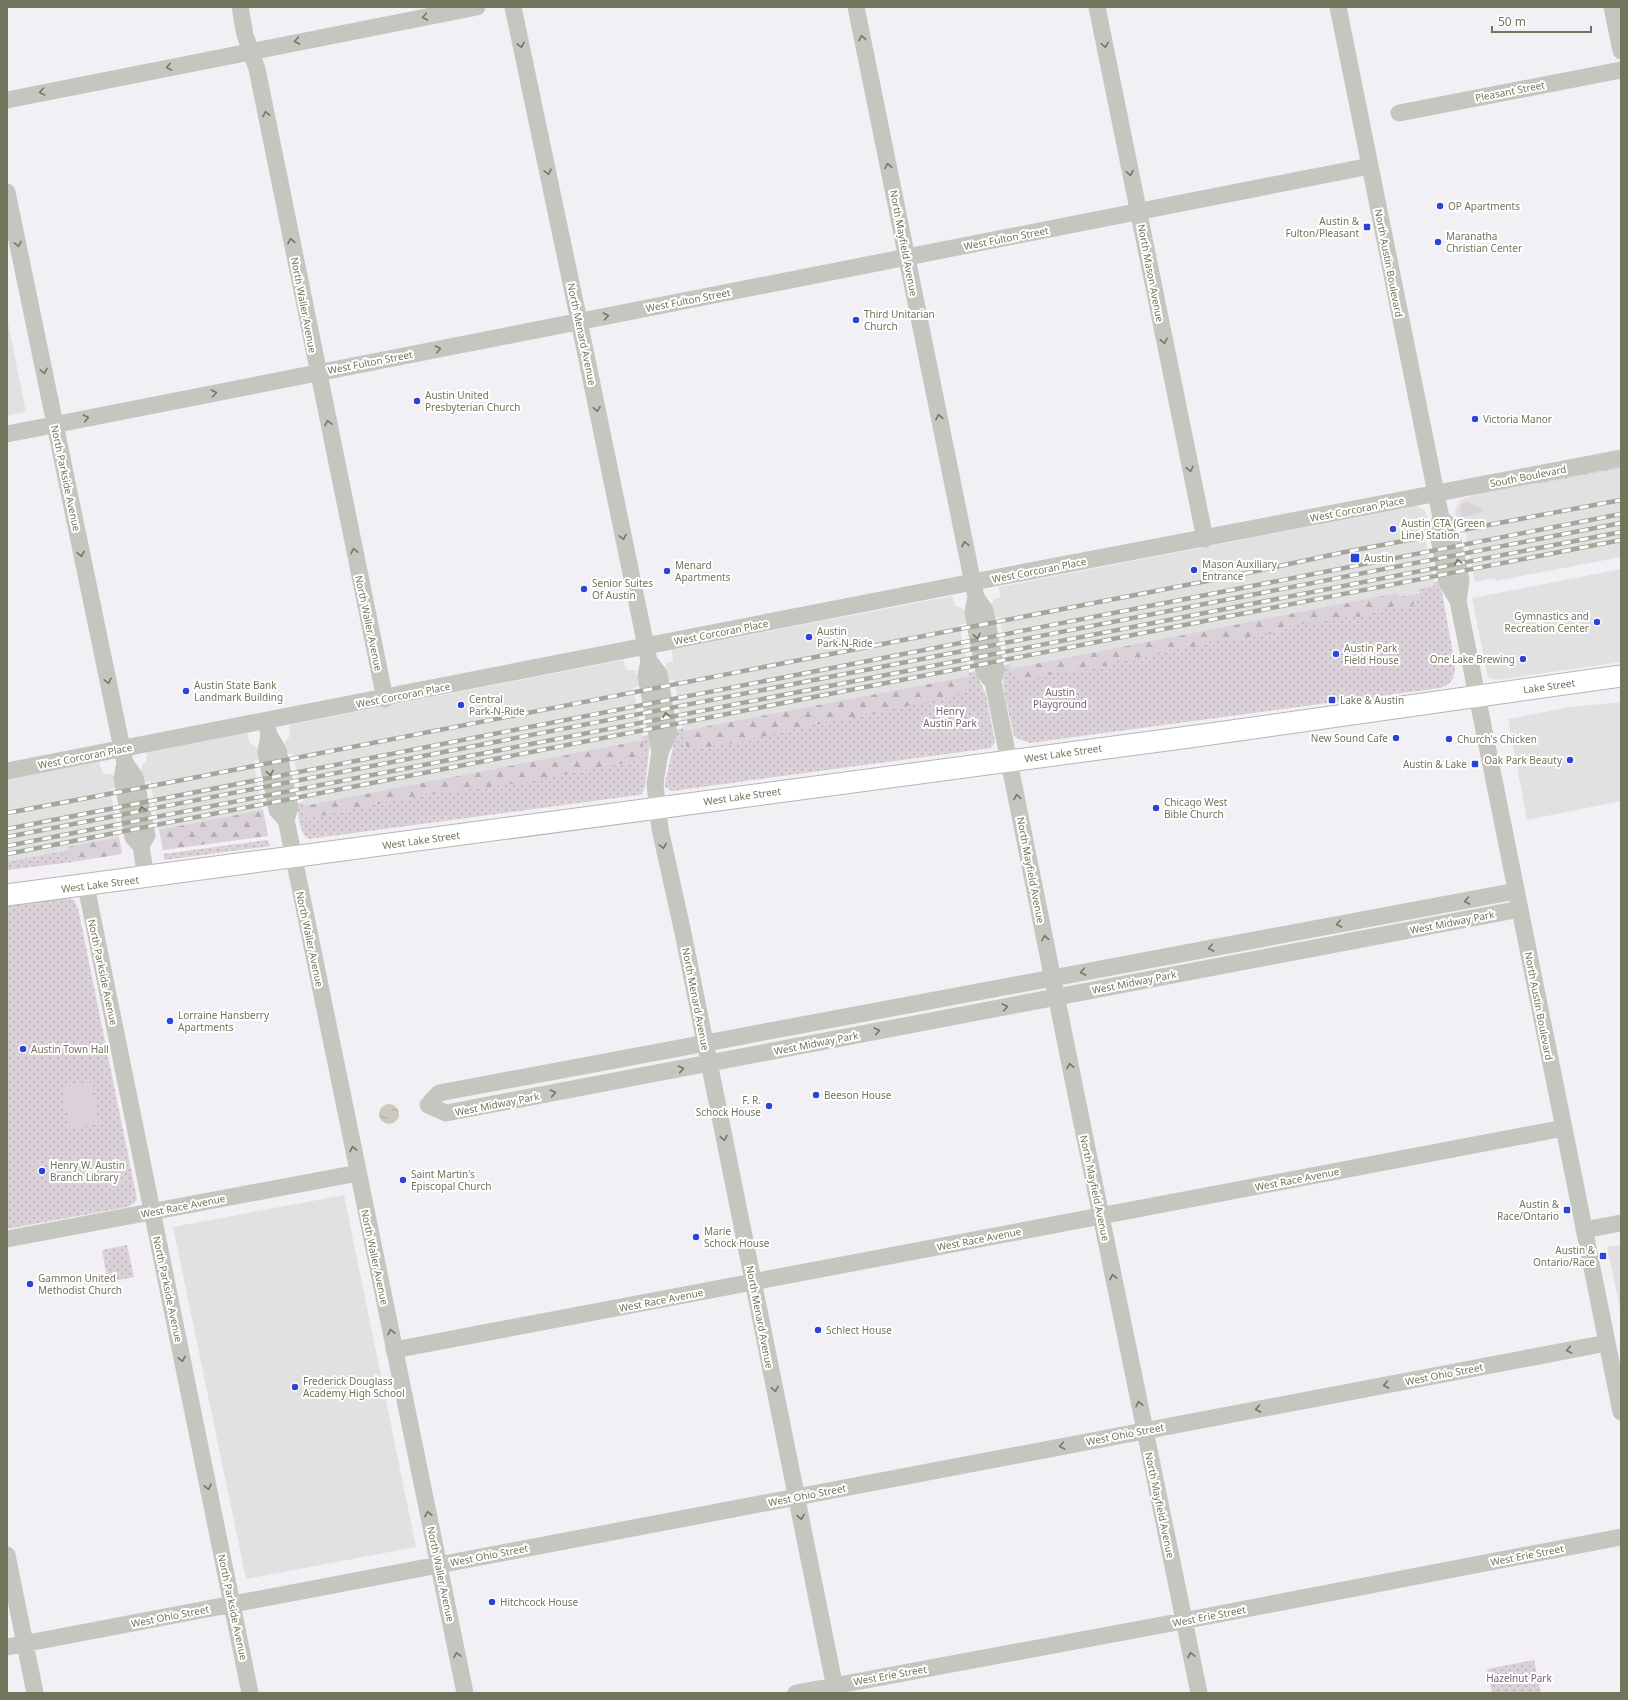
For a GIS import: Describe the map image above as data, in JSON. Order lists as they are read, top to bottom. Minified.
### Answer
{"streets":{"main road":["Lake Street","West Lake Street"],"street":["Pleasant Street","West Fulton Street","North Mayfield Avenue","North Austin Boulevard","North Mason Avenue","North Waller Avenue","North Menard Avenue","South Boulevard","North Parkside Avenue","West Corcoran Place","West Midway Park","West Race Avenue","West Ohio Street","West Erie Street"]},"crossings":[["West Fulton Street","North Mayfield Avenue"],["West Fulton Street","North Austin Boulevard"],["West Fulton Street","North Mason Avenue"],["West Fulton Street","North Waller Avenue"],["West Fulton Street","North Menard Avenue"],["West Fulton Street","North Parkside Avenue"],["North Mayfield Avenue","West Corcoran Place"],["North Mayfield Avenue","West Lake Street"],["North Mayfield Avenue","West Midway Park"],["North Mayfield Avenue","West Race Avenue"],["North Mayfield Avenue","West Ohio Street"],["North Mayfield Avenue","West Erie Street"],["North Austin Boulevard","South Boulevard"],["North Austin Boulevard","West Corcoran Place"],["North Austin Boulevard","Lake Street"],["North Austin Boulevard","West Lake Street"],["North Austin Boulevard","West Midway Park"],["North Austin Boulevard","West Race Avenue"],["North Austin Boulevard","West Ohio Street"],["North Mason Avenue","West Corcoran Place"],["North Waller Avenue","West Corcoran Place"],["North Waller Avenue","West Lake Street"],["North Waller Avenue","West Race Avenue"],["North Waller Avenue","West Ohio Street"],["North Menard Avenue","West Corcoran Place"],["North Menard Avenue","West Lake Street"],["North Menard Avenue","West Midway Park"],["North Menard Avenue","West Race Avenue"],["North Menard Avenue","West Ohio Street"],["North Menard Avenue","West Erie Street"],["South Boulevard","West Corcoran Place"],["North Parkside Avenue","West Corcoran Place"],["North Parkside Avenue","West Lake Street"],["North Parkside Avenue","West Race Avenue"],["North Parkside Avenue","West Ohio Street"],["Lake Street","West Lake Street"]],"one_way":["West Fulton Street","North Mayfield Avenue","North Mason Avenue","North Waller Avenue","North Menard Avenue","North Parkside Avenue","West Ohio Street"],"parks":["Austin Playground","Henry Austin Park","Hazelnut Park"],"places":{"other":["OP Apartments","Maranatha Christian Center","Third Unitarian Church","Austin United Presbyterian Church","Victoria Manor","Austin CTA (Green Line) Station","Mason Auxiliary Entrance","Menard Apartments","Senior Suites Of Austin","Gymnastics and Recreation Center","Austin Park-N-Ride","Austin Park Field House","One Lake Brewing","Austin State Bank Landmark Building","Central Park-N-Ride","New Sound Cafe","Church's Chicken","Oak Park Beauty","Chicago West Bible Church","Lorraine Hansberry Apartments","Austin Town Hall","Beeson House","F. R. Schock House","Henry W. Austin Branch Library","Saint Martin's Episcopal Church","Marie Schock House","Gammon United Methodist Church","Schlect House","Frederick Douglass Academy High School","Hitchcock House"],"transit":["Austin & Fulton/Pleasant","Austin","Lake & Austin","Austin & Lake","Austin & Race/Ontario","Austin & Ontario/Race"]},"scale_bar":"50 m"}
